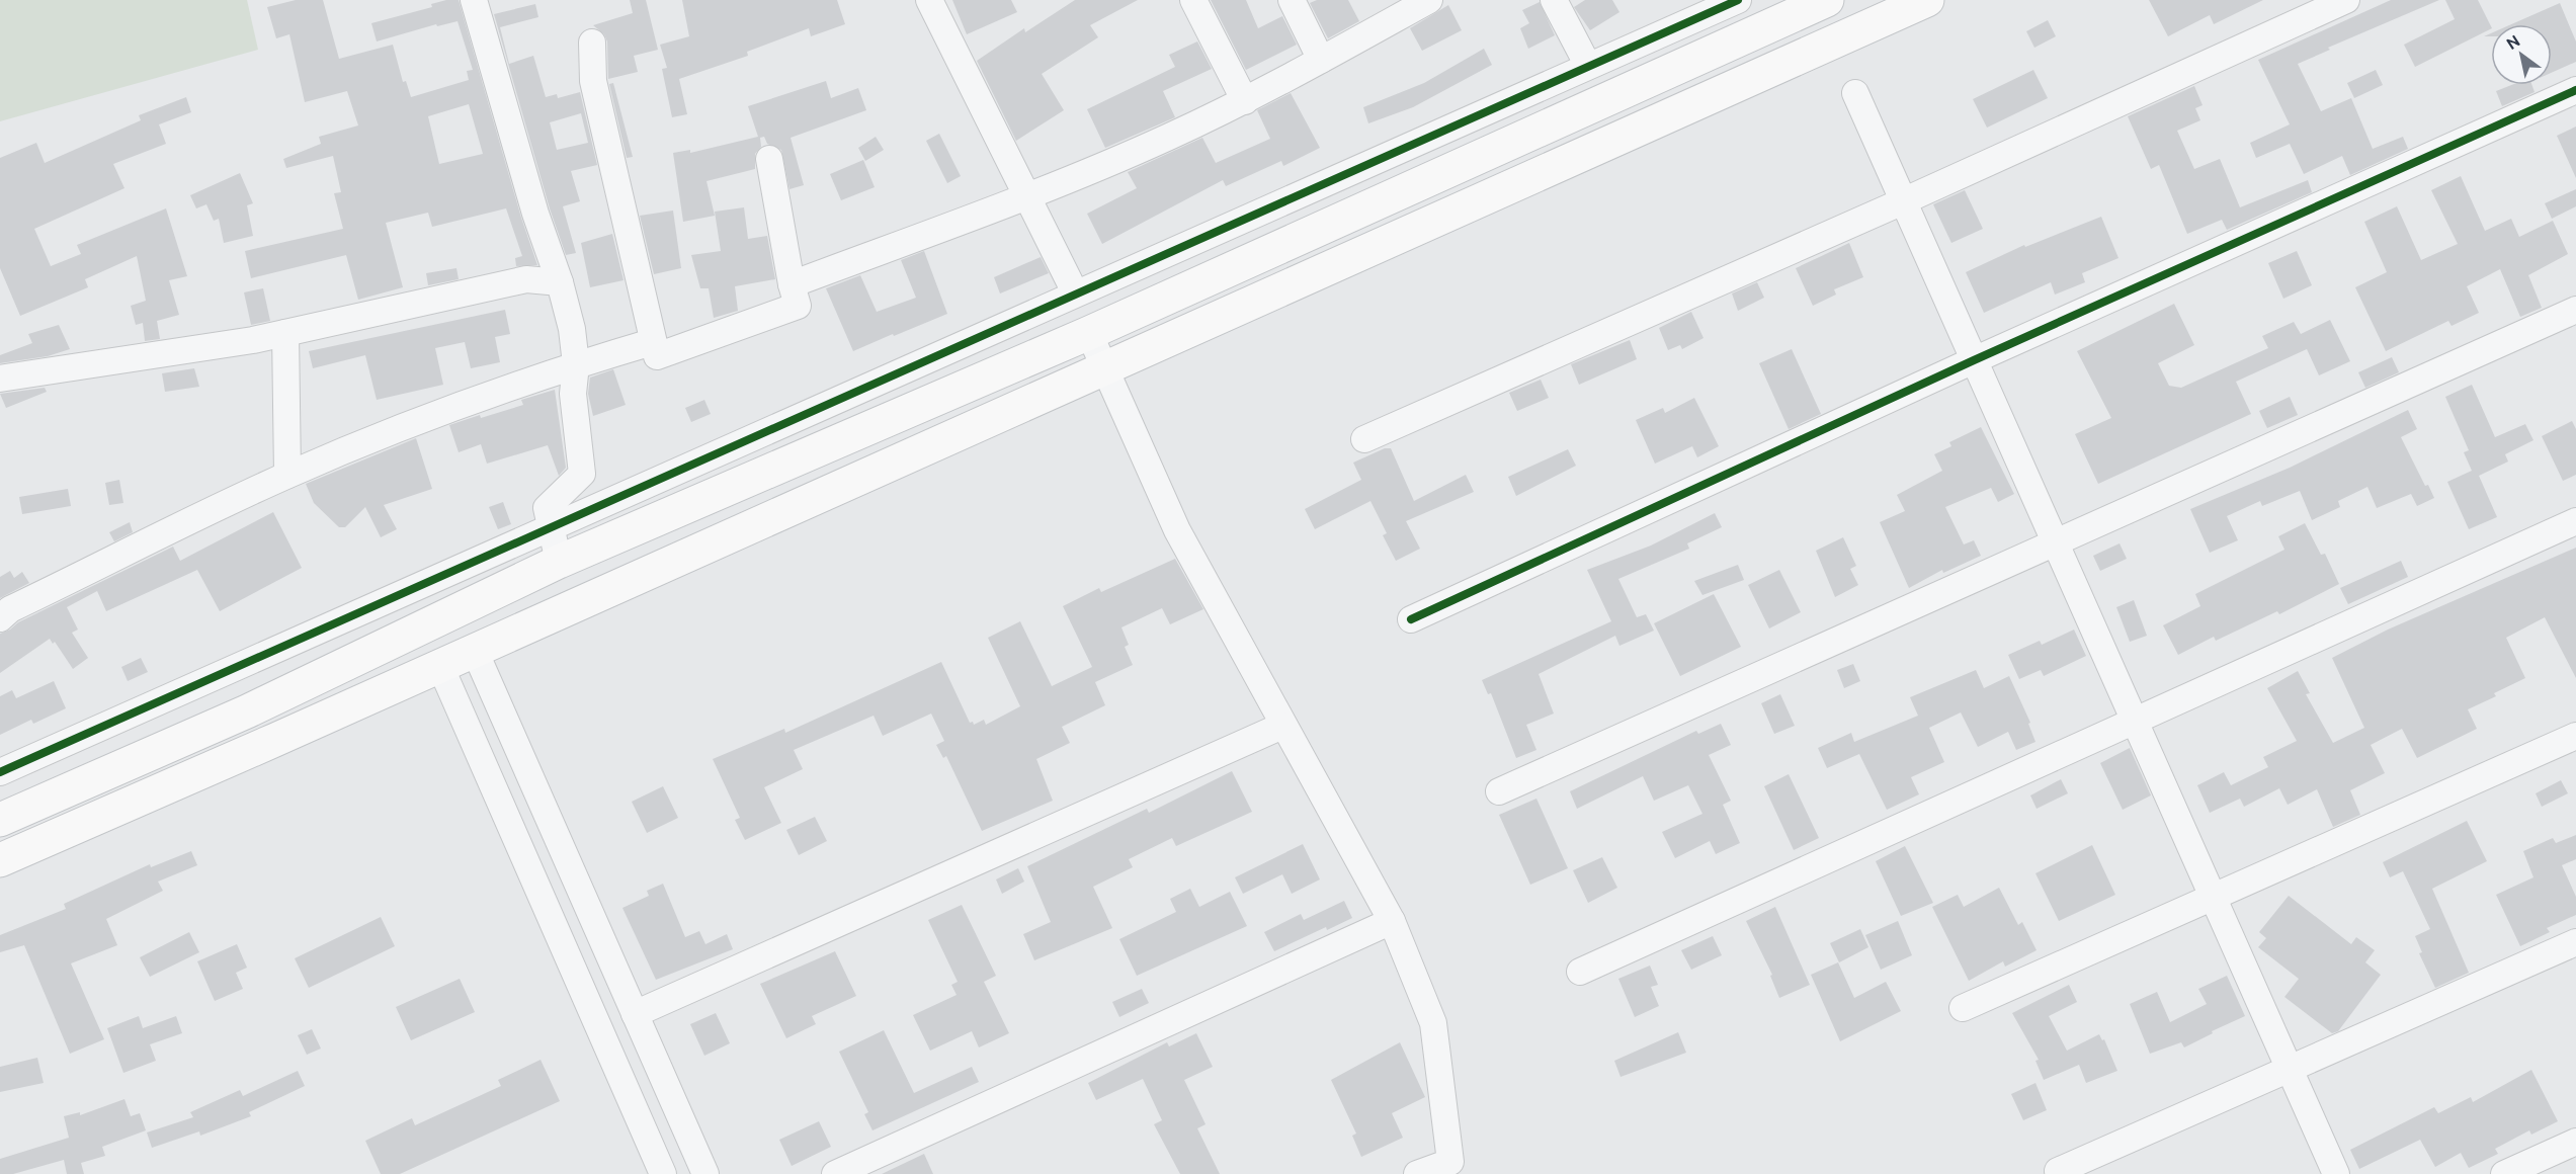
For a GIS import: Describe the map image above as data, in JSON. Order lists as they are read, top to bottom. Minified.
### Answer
{"north":"top left"}
